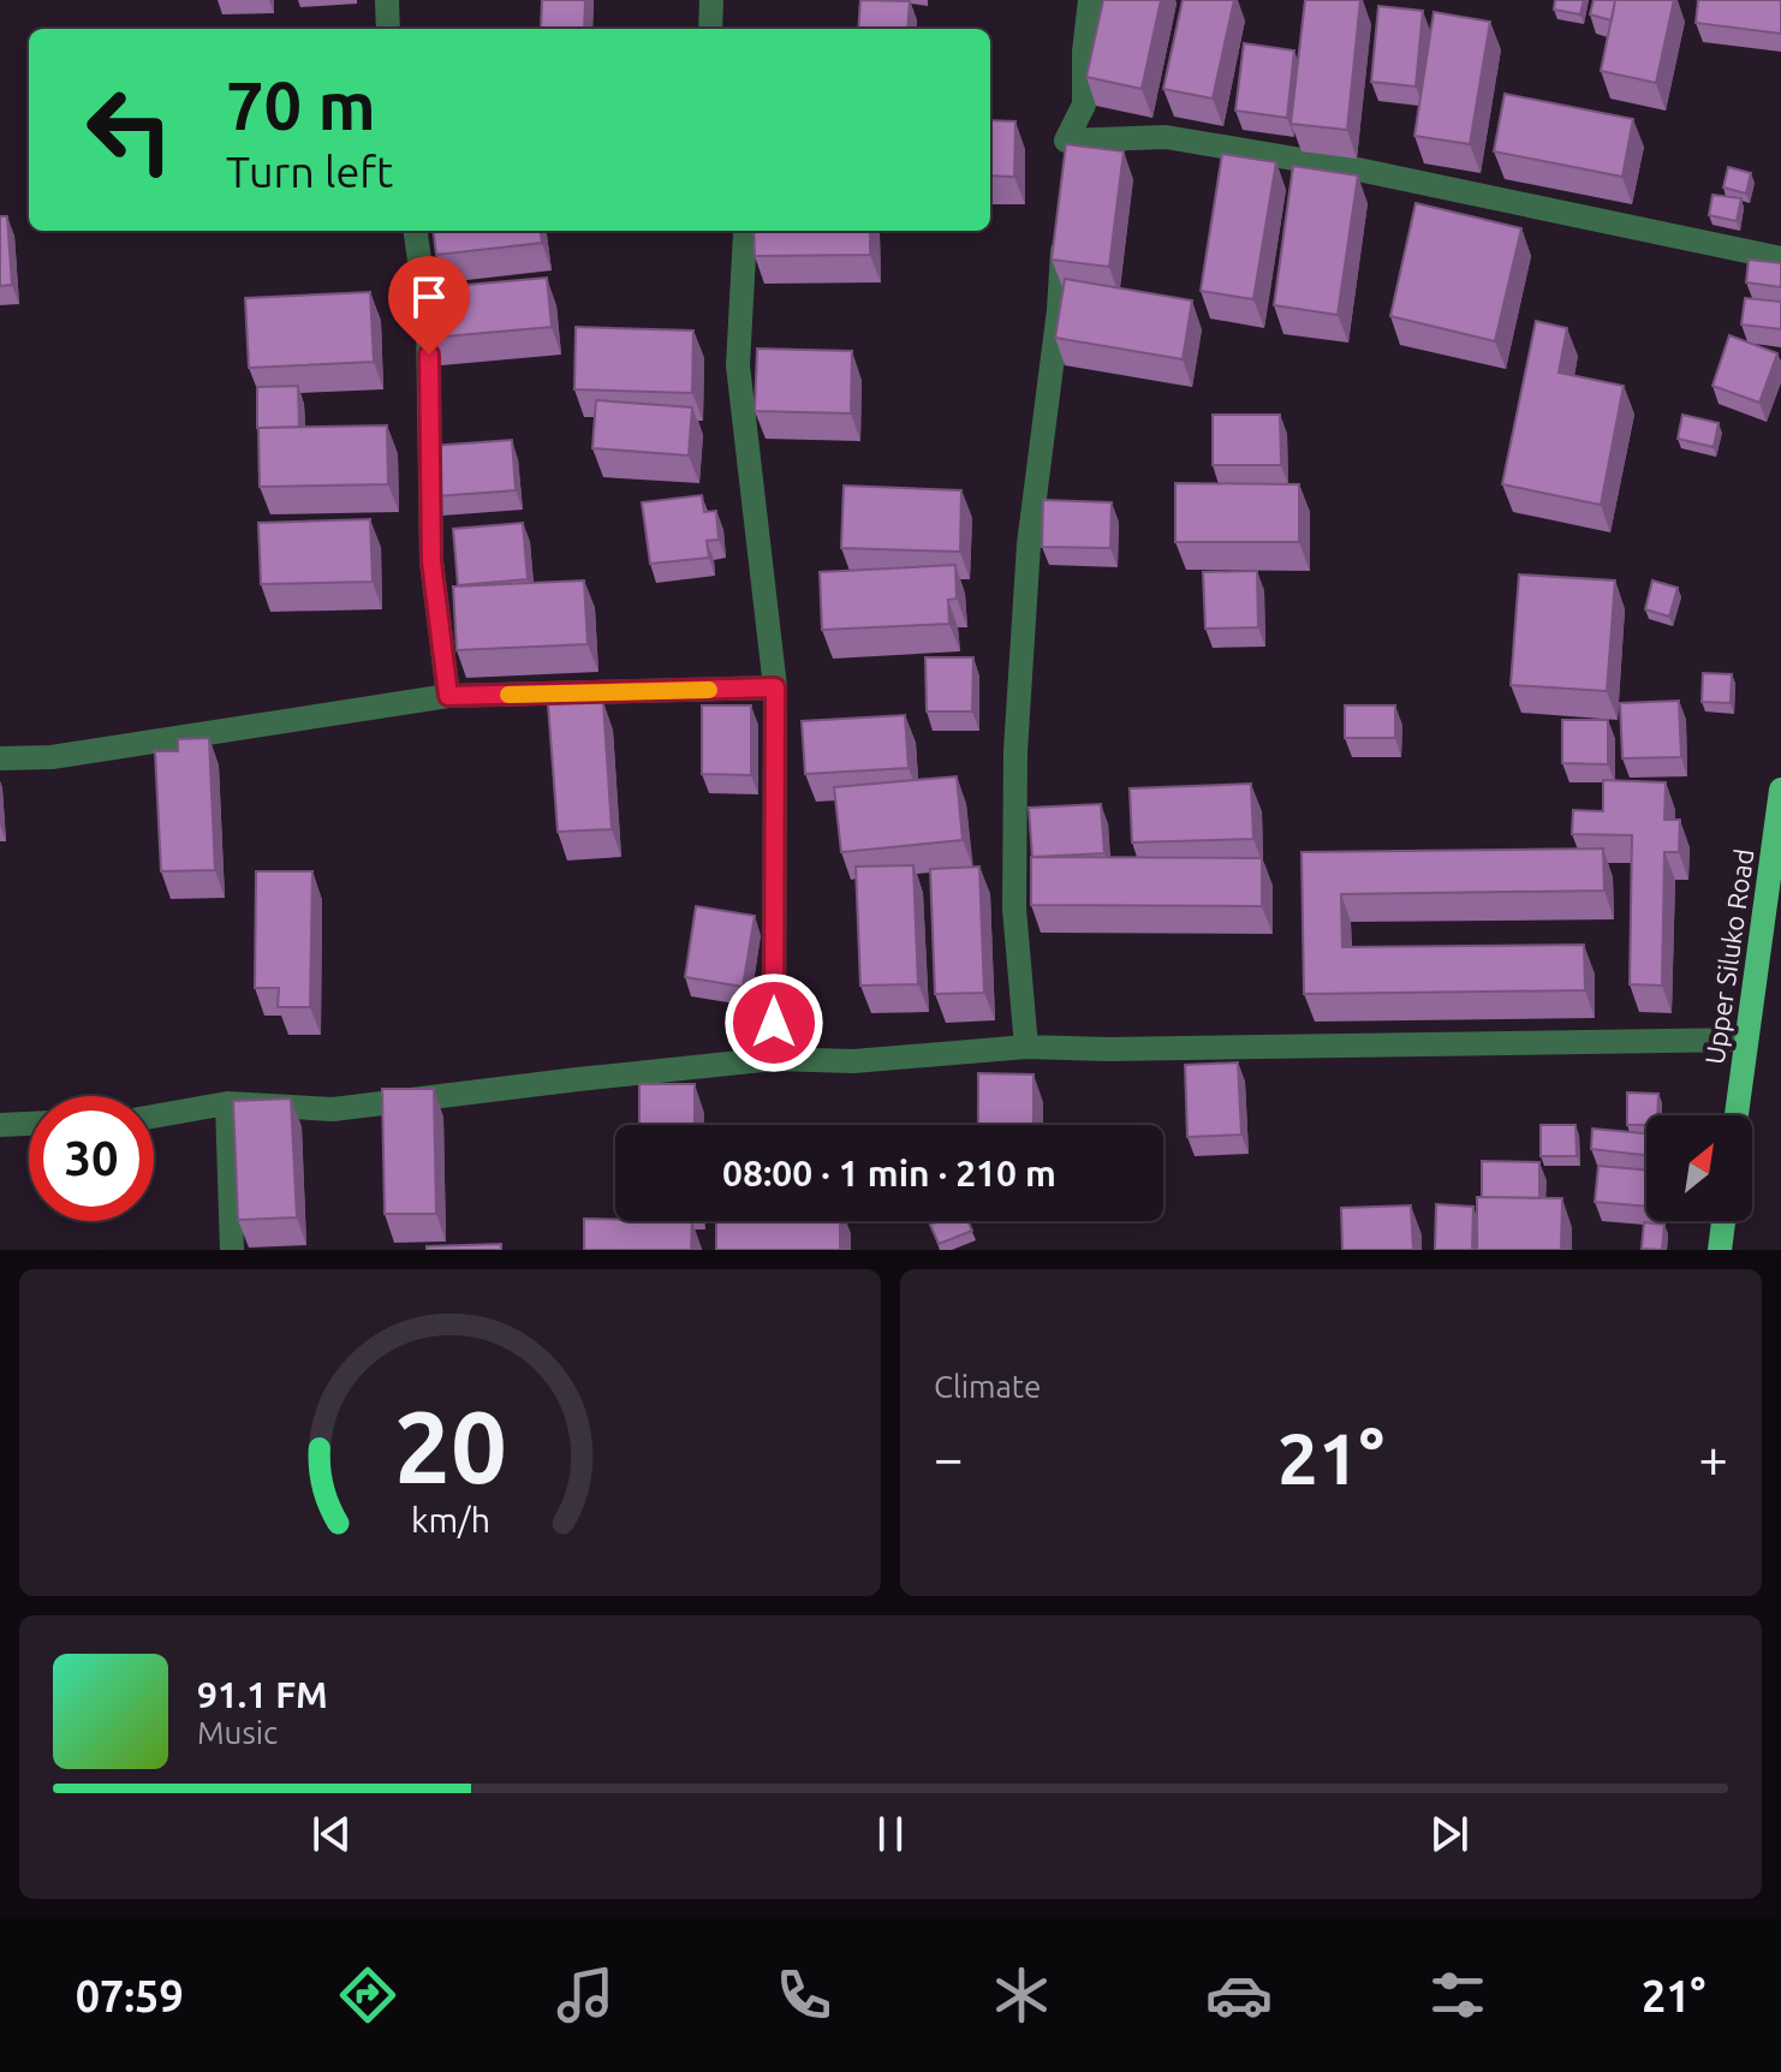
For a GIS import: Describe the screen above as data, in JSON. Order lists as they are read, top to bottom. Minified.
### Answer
{"streets":{"main road":["Upper Siluko Road"]},"north":"top right","page":{"turn":["70 m","Turn left"],"limit":"30","trip":"08:00 · 1 min · 210 m","tile":"Climate","heat":["−","21°","+"],"song":["91.1 FM","Music"],"tabs":["07:59","21°"],"gauge":["20","km/h"]}}
